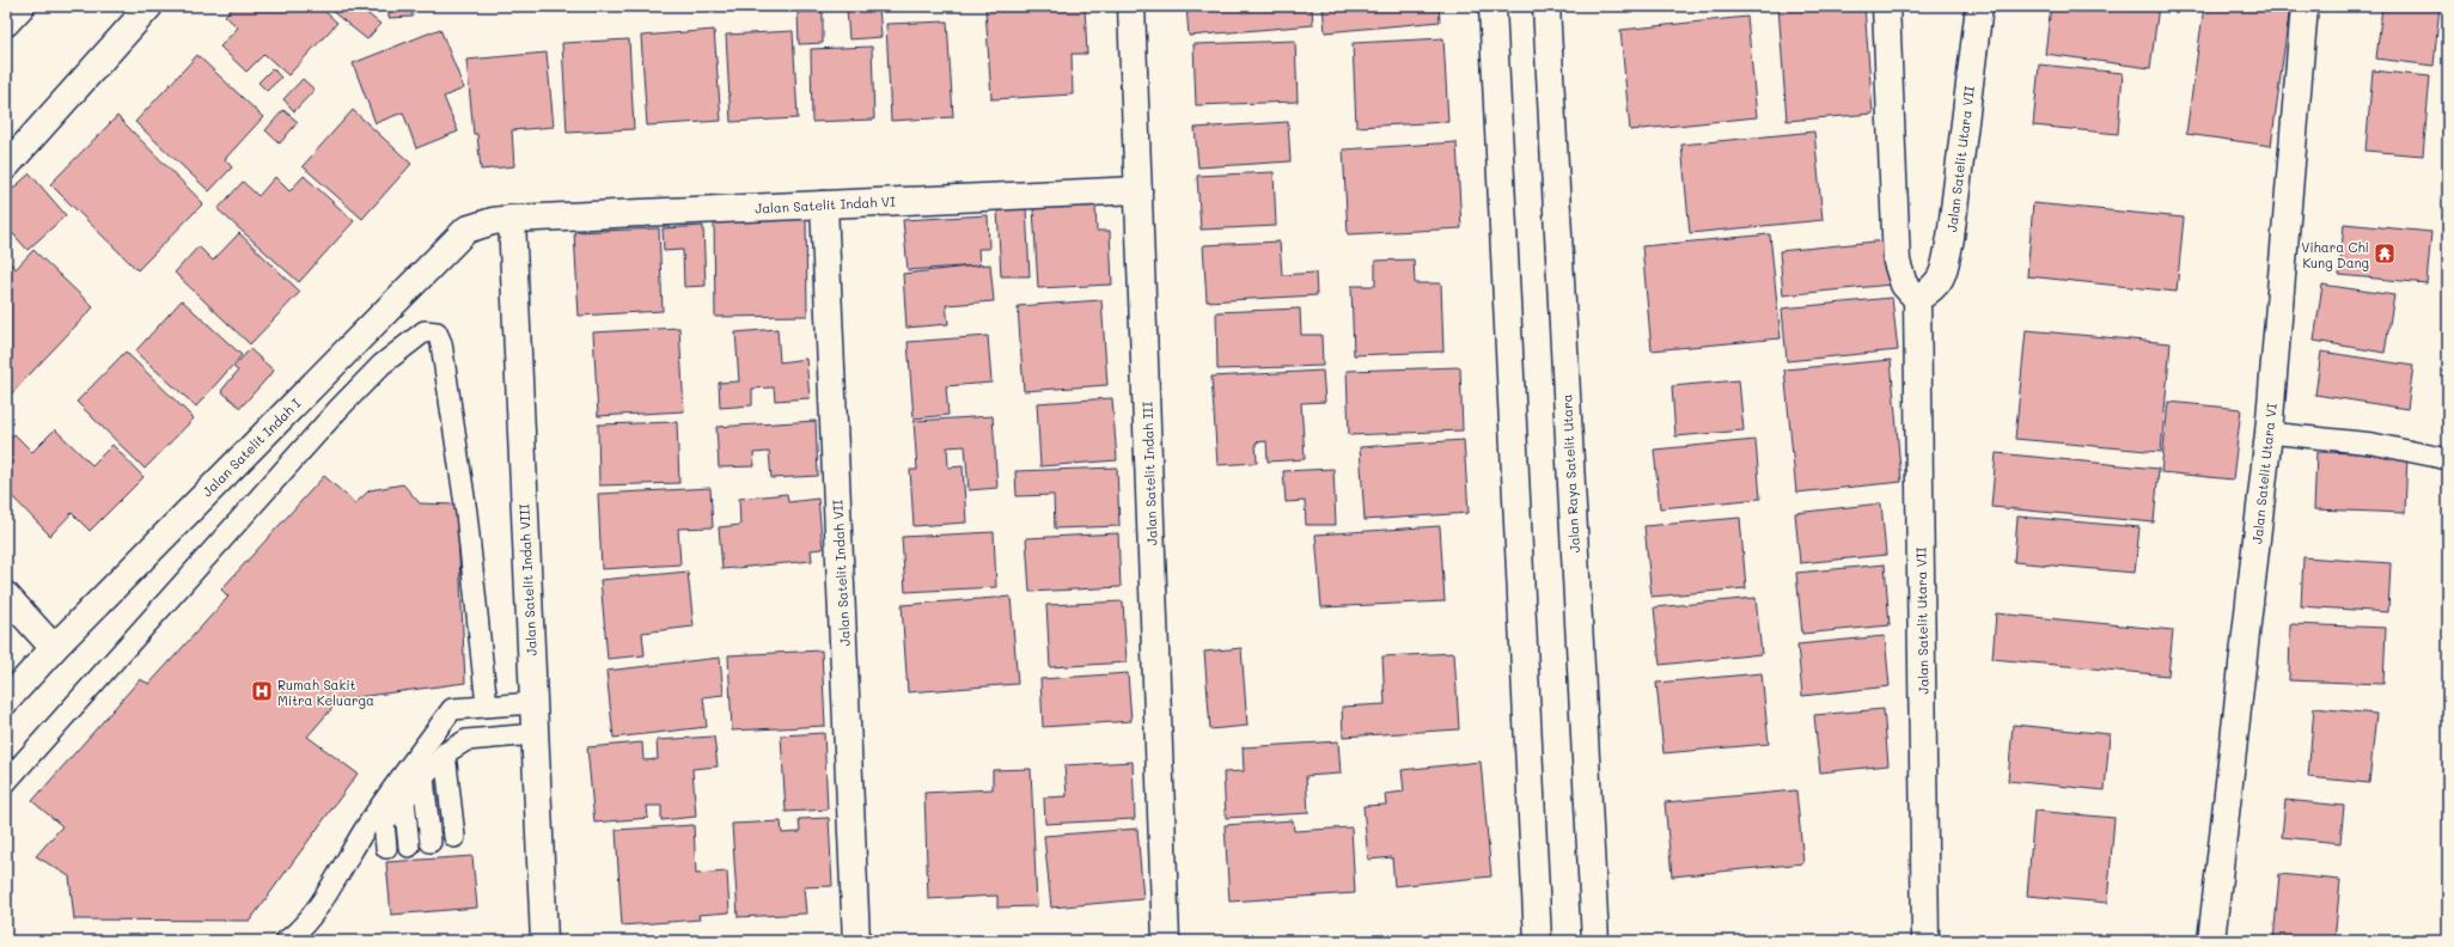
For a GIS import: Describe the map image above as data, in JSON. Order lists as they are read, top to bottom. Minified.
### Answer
{"streets":{"street":["Jalan Satelit Utara VII","Jalan Satelit Indah VI","Jalan Satelit Indah I","Jalan Satelit Indah III","Jalan Raya Satelit Utara","Jalan Satelit Utara VI","Jalan Satelit Indah VII","Jalan Satelit Indah VIII"]},"crossings":[["Jalan Satelit Indah VI","Jalan Satelit Indah I"],["Jalan Satelit Indah VI","Jalan Satelit Indah III"],["Jalan Satelit Indah VI","Jalan Satelit Indah VII"],["Jalan Satelit Indah VI","Jalan Satelit Indah VIII"],["Jalan Satelit Indah I","Jalan Satelit Indah VIII"]],"places":{"temple":["Vihara Chi Kung Dang"],"hospital":["Rumah Sakit Mitra Keluarga"]}}
